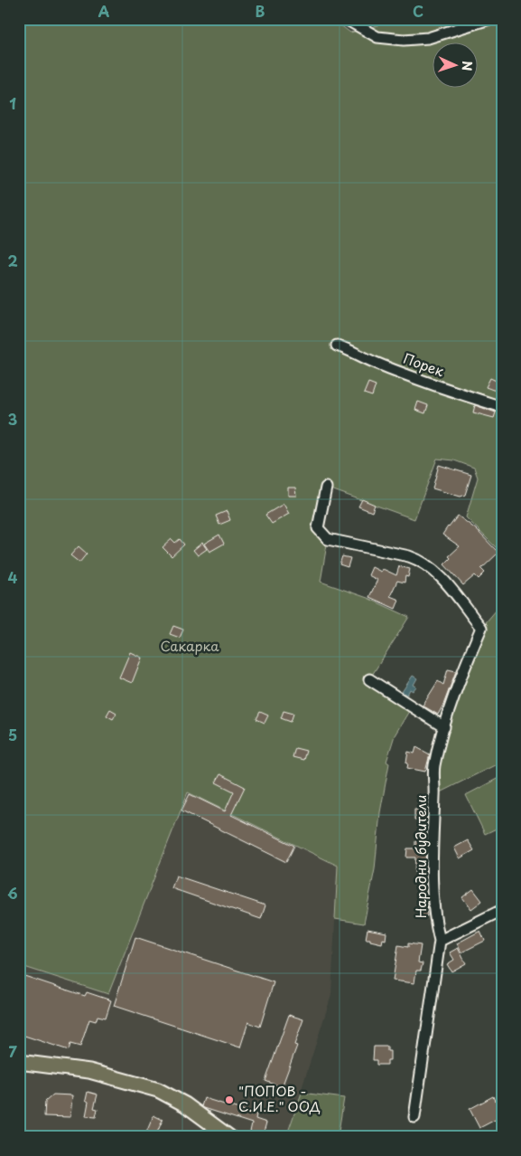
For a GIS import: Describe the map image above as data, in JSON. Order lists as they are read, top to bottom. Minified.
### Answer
{"streets":{"street":["Порек","Народни будители"]},"parks":["Сакарка"],"places":["\"ПОПОВ - С.И.Е.\" ООД"],"north":"right","grid":{"columns":["A","B","C"],"rows":["1","2","3","4","5","6","7"]}}
